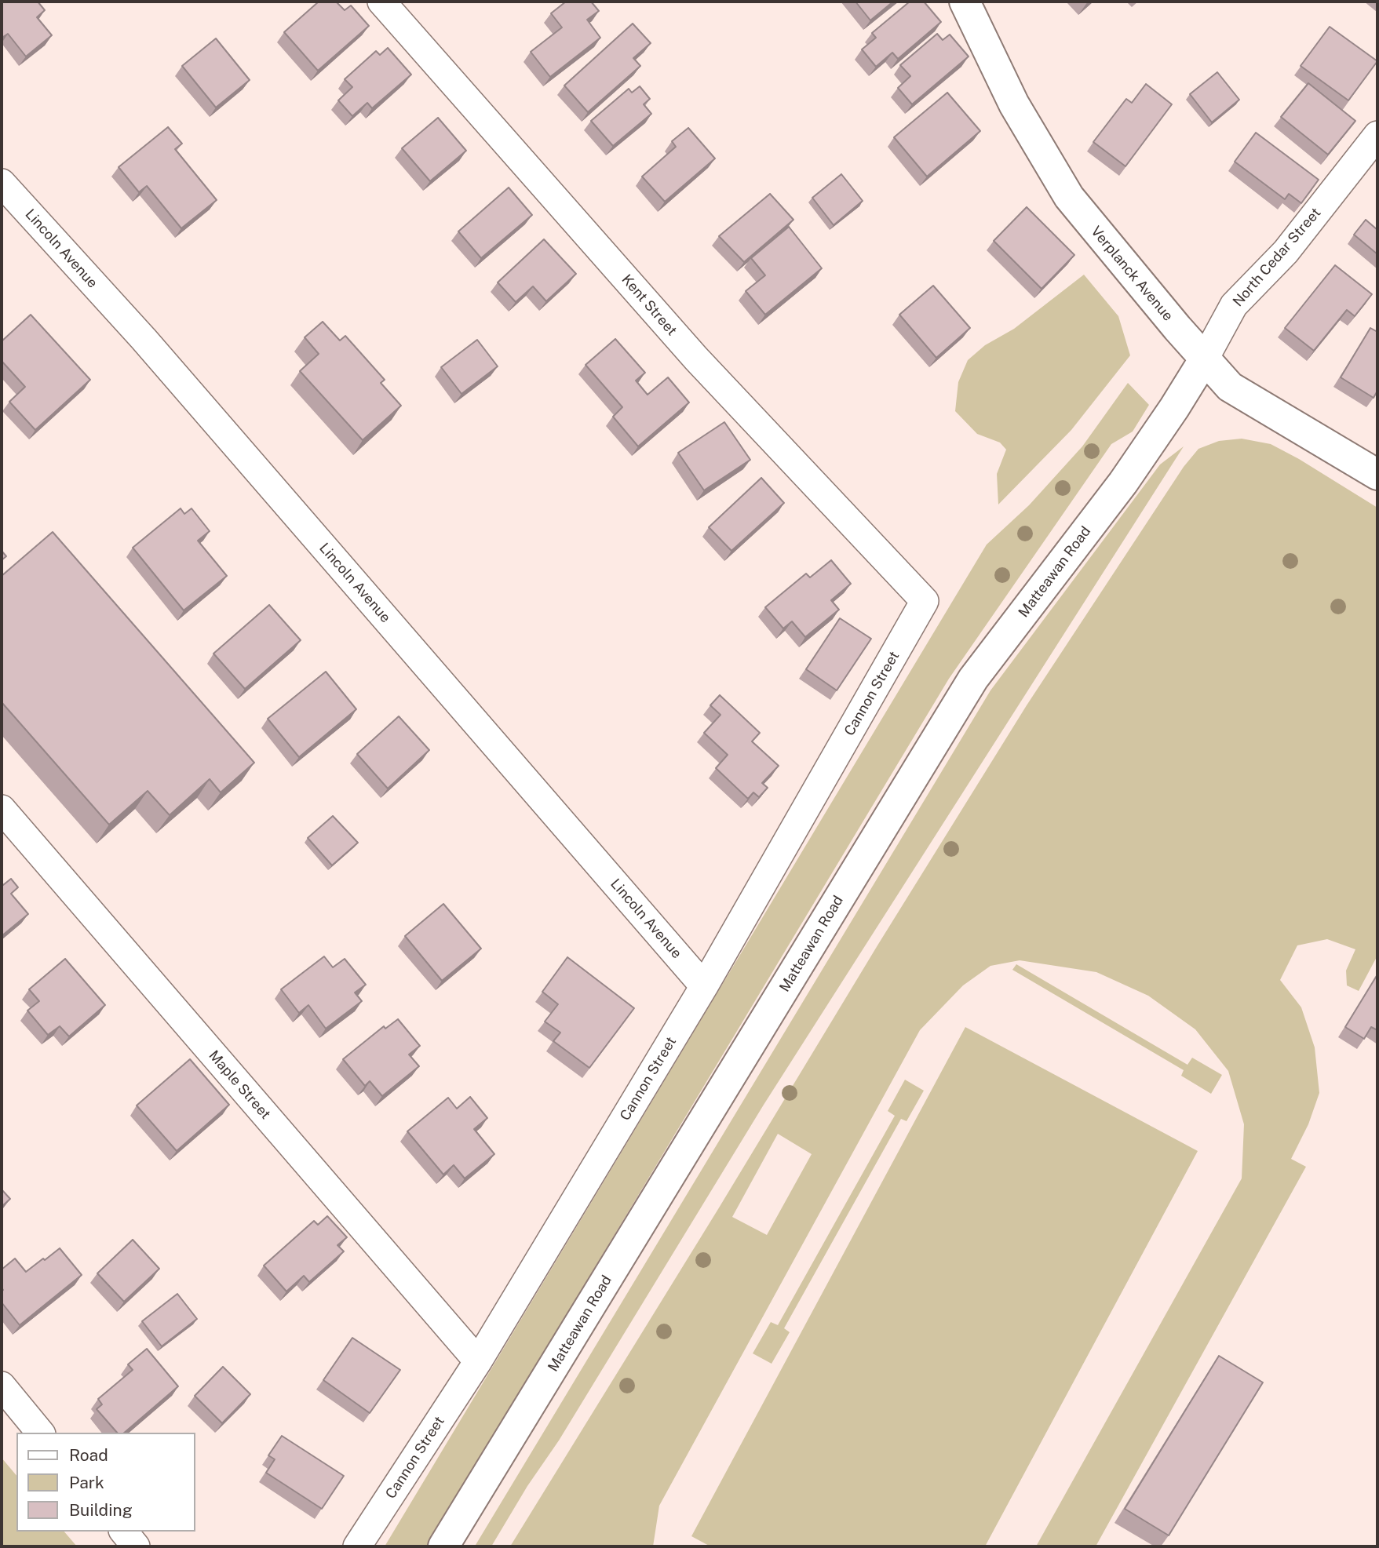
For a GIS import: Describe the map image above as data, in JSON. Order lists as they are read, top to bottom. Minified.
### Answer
{"streets":{"street":["Lincoln Avenue","North Cedar Street","Verplanck Avenue","Kent Street","Matteawan Road","Cannon Street","Maple Street"]},"crossings":[["Lincoln Avenue","Cannon Street"],["North Cedar Street","Verplanck Avenue"],["North Cedar Street","Matteawan Road"],["Verplanck Avenue","Matteawan Road"],["Kent Street","Cannon Street"],["Cannon Street","Maple Street"]],"legend":["Road","Park","Building"]}
